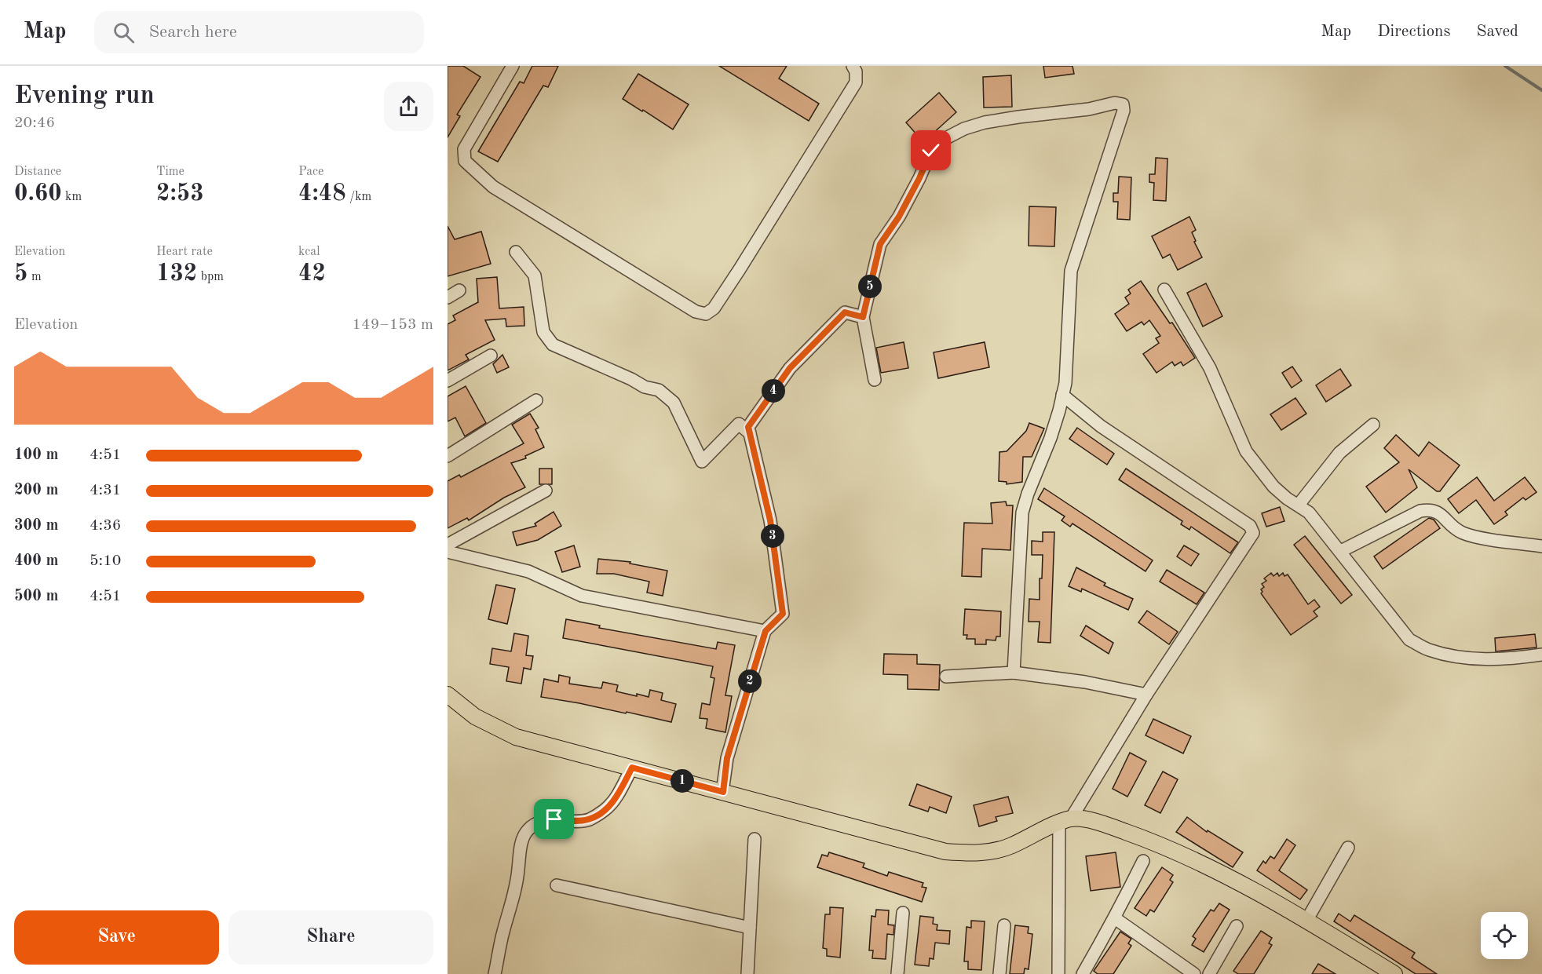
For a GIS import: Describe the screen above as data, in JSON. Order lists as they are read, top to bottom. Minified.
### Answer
{"page":{"header":"Map","search":"Search here","nav":["Map","Directions","Saved"],"heading":["Evening run","20:46"],"stats":[["Distance","0.60 km"],["Time","2:53"],["Pace","4:48 /km"],["Elevation","5 m"],["Heart rate","132 bpm"],["kcal","42"]],"pins":["5","4","3","2","1"],"chart":["Elevation","149–153 m"],"list":[{"name":"100 m","note":"4:51"},{"name":"200 m","note":"4:31"},{"name":"300 m","note":"4:36"},{"name":"400 m","note":"5:10"},{"name":"500 m","note":"4:51"}],"buttons":["Save","Share"]}}
